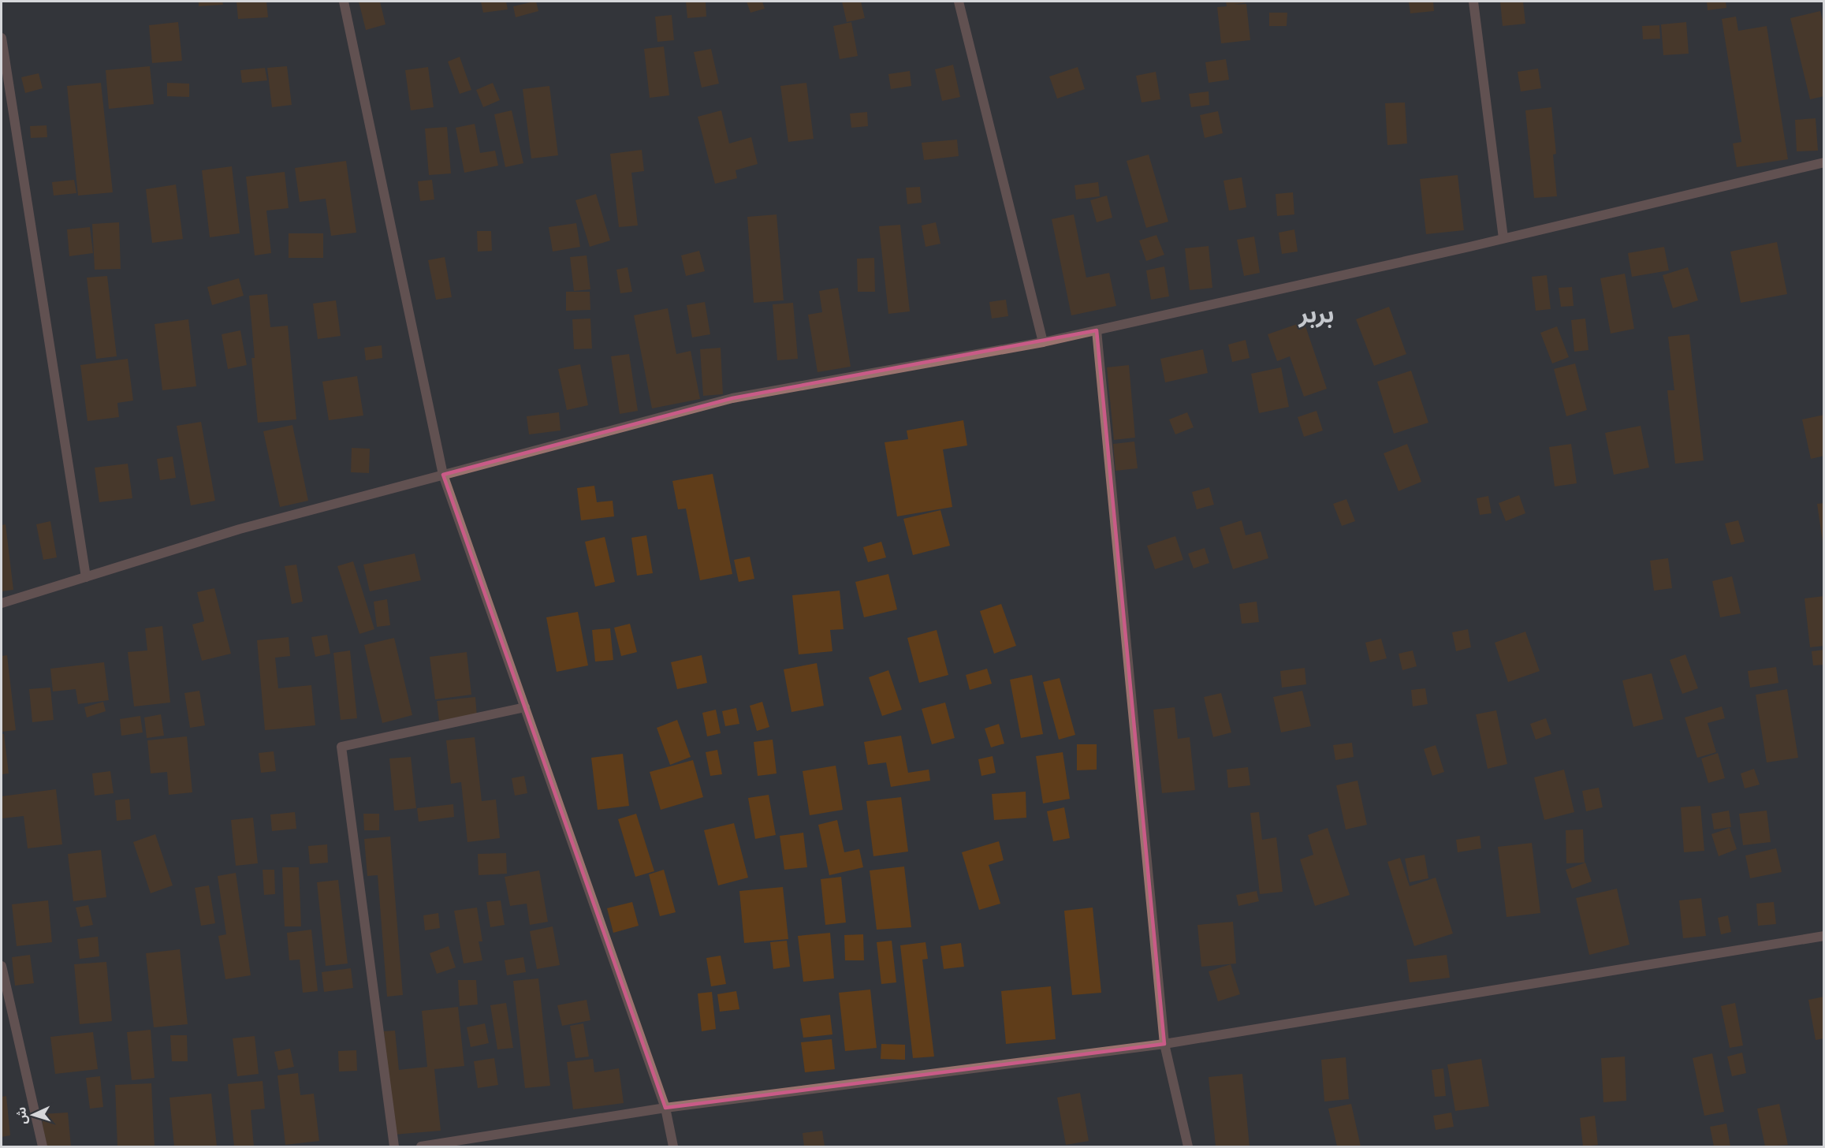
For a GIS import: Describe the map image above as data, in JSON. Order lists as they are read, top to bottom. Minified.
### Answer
{"districts":["بربر"],"north":"left"}
